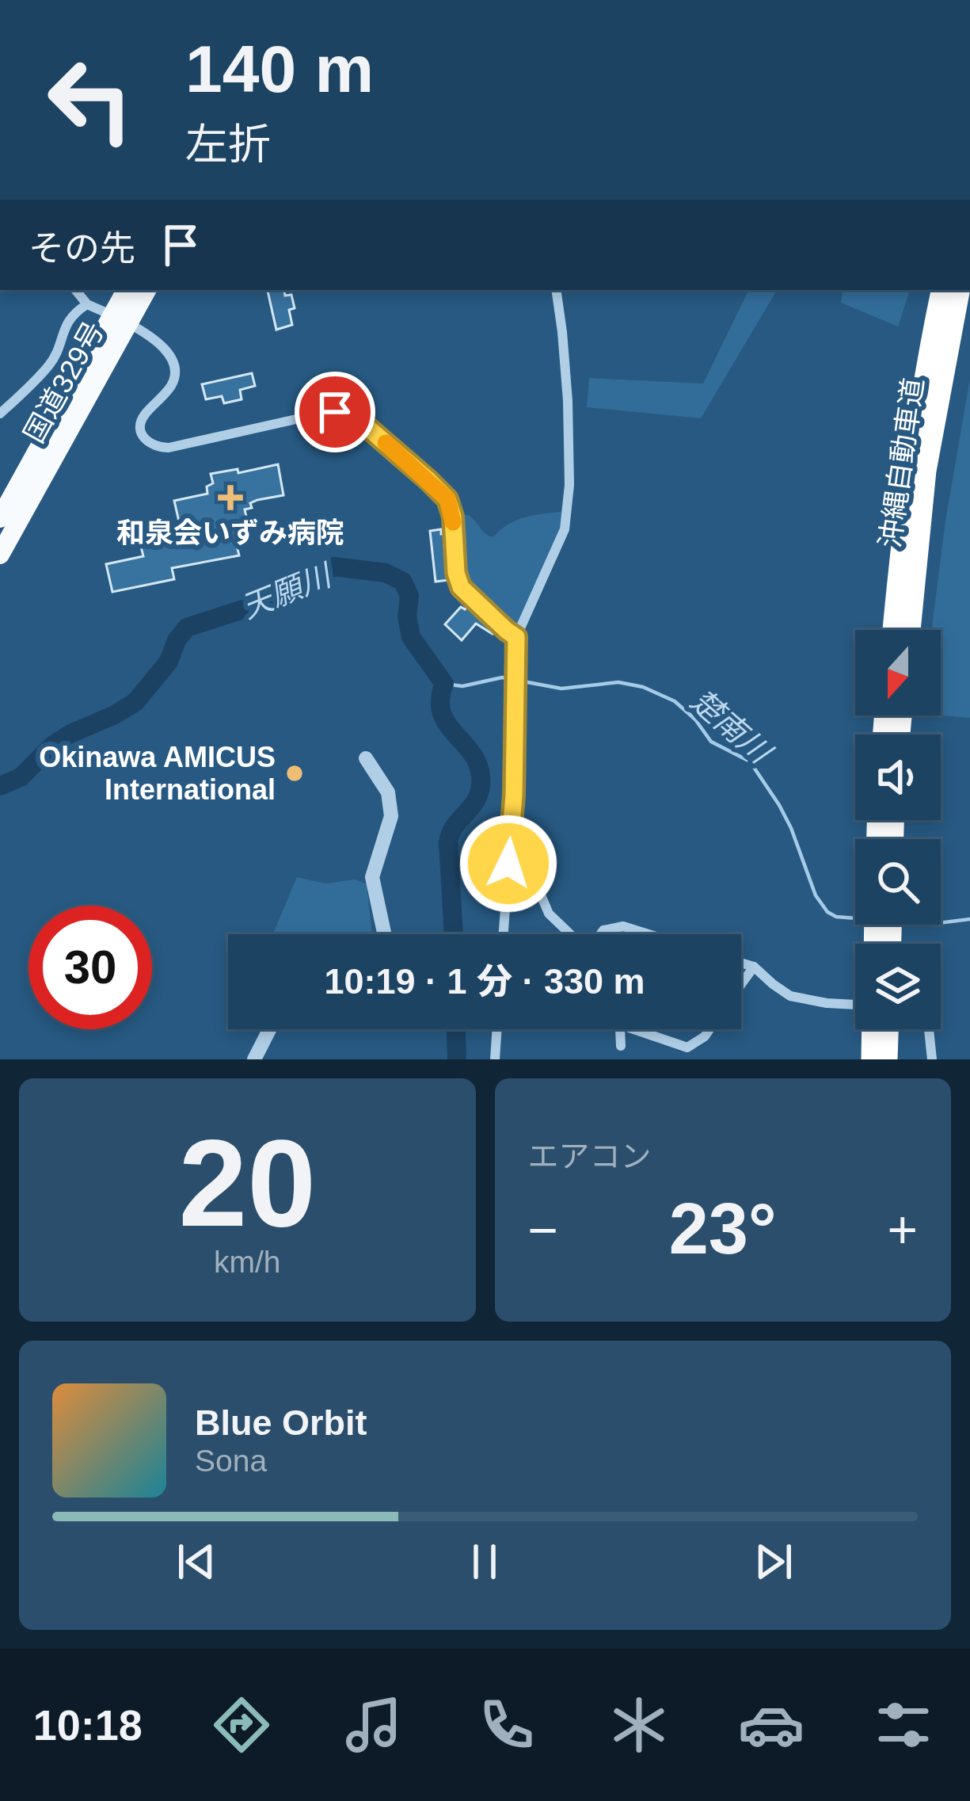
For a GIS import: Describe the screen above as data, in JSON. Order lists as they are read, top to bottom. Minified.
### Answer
{"streets":{"highway":["国道329号","沖縄自動車道"]},"water":["天願川","楚南川"],"places":{"health":["和泉会いずみ病院"],"other":["Okinawa AMICUS International"]},"north":"bottom","page":{"turn":["140 m","左折"],"then":"その先","limit":"30","trip":"10:19 · 1 分 · 330 m","tile":[["20","km/h"],"エアコン"],"heat":["−","23°","+"],"song":["Blue Orbit","Sona"],"tabs":"10:18"}}
